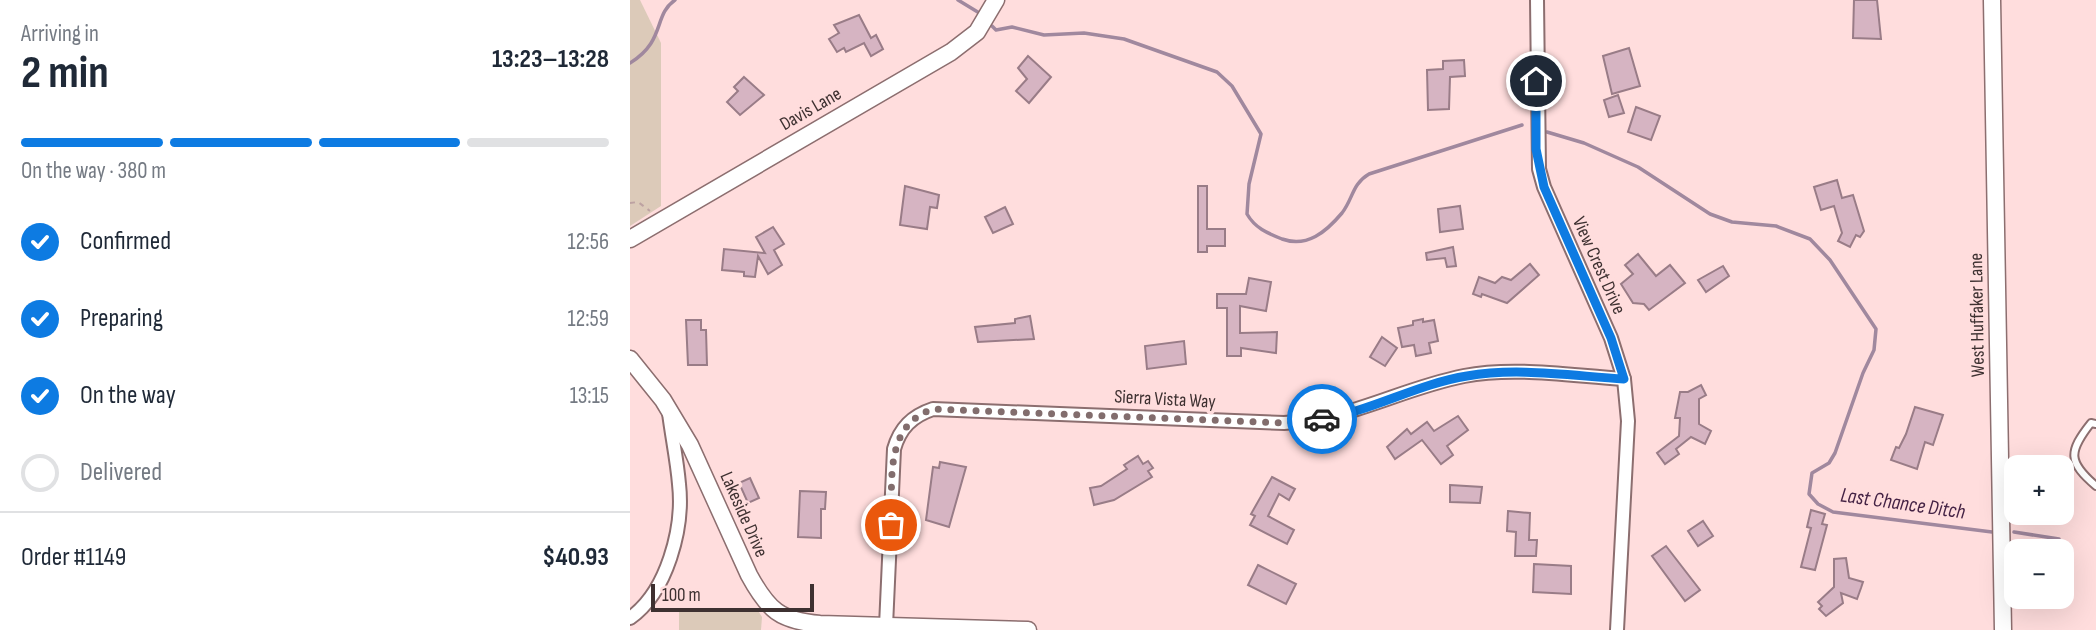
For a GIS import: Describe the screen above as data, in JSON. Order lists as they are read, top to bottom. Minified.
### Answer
{"streets":{"street":["Davis Lane","View Crest Drive","West Huffaker Lane","Sierra Vista Way","Lakeside Drive"]},"crossings":[["View Crest Drive","Sierra Vista Way"],["Sierra Vista Way","Lakeside Drive"]],"water":["Last Chance Ditch"],"scale_bar":"100 m","page":{"heading":["2 min","Arriving in","13:23–13:28"],"panel":["Order #1149","$40.93"],"bar":"On the way · 380 m","list":[["Confirmed","12:56"],["Preparing","12:59"],["On the way","13:15"],"Delivered"],"map_buttons":["+","−"],"scale":"100 m"}}
